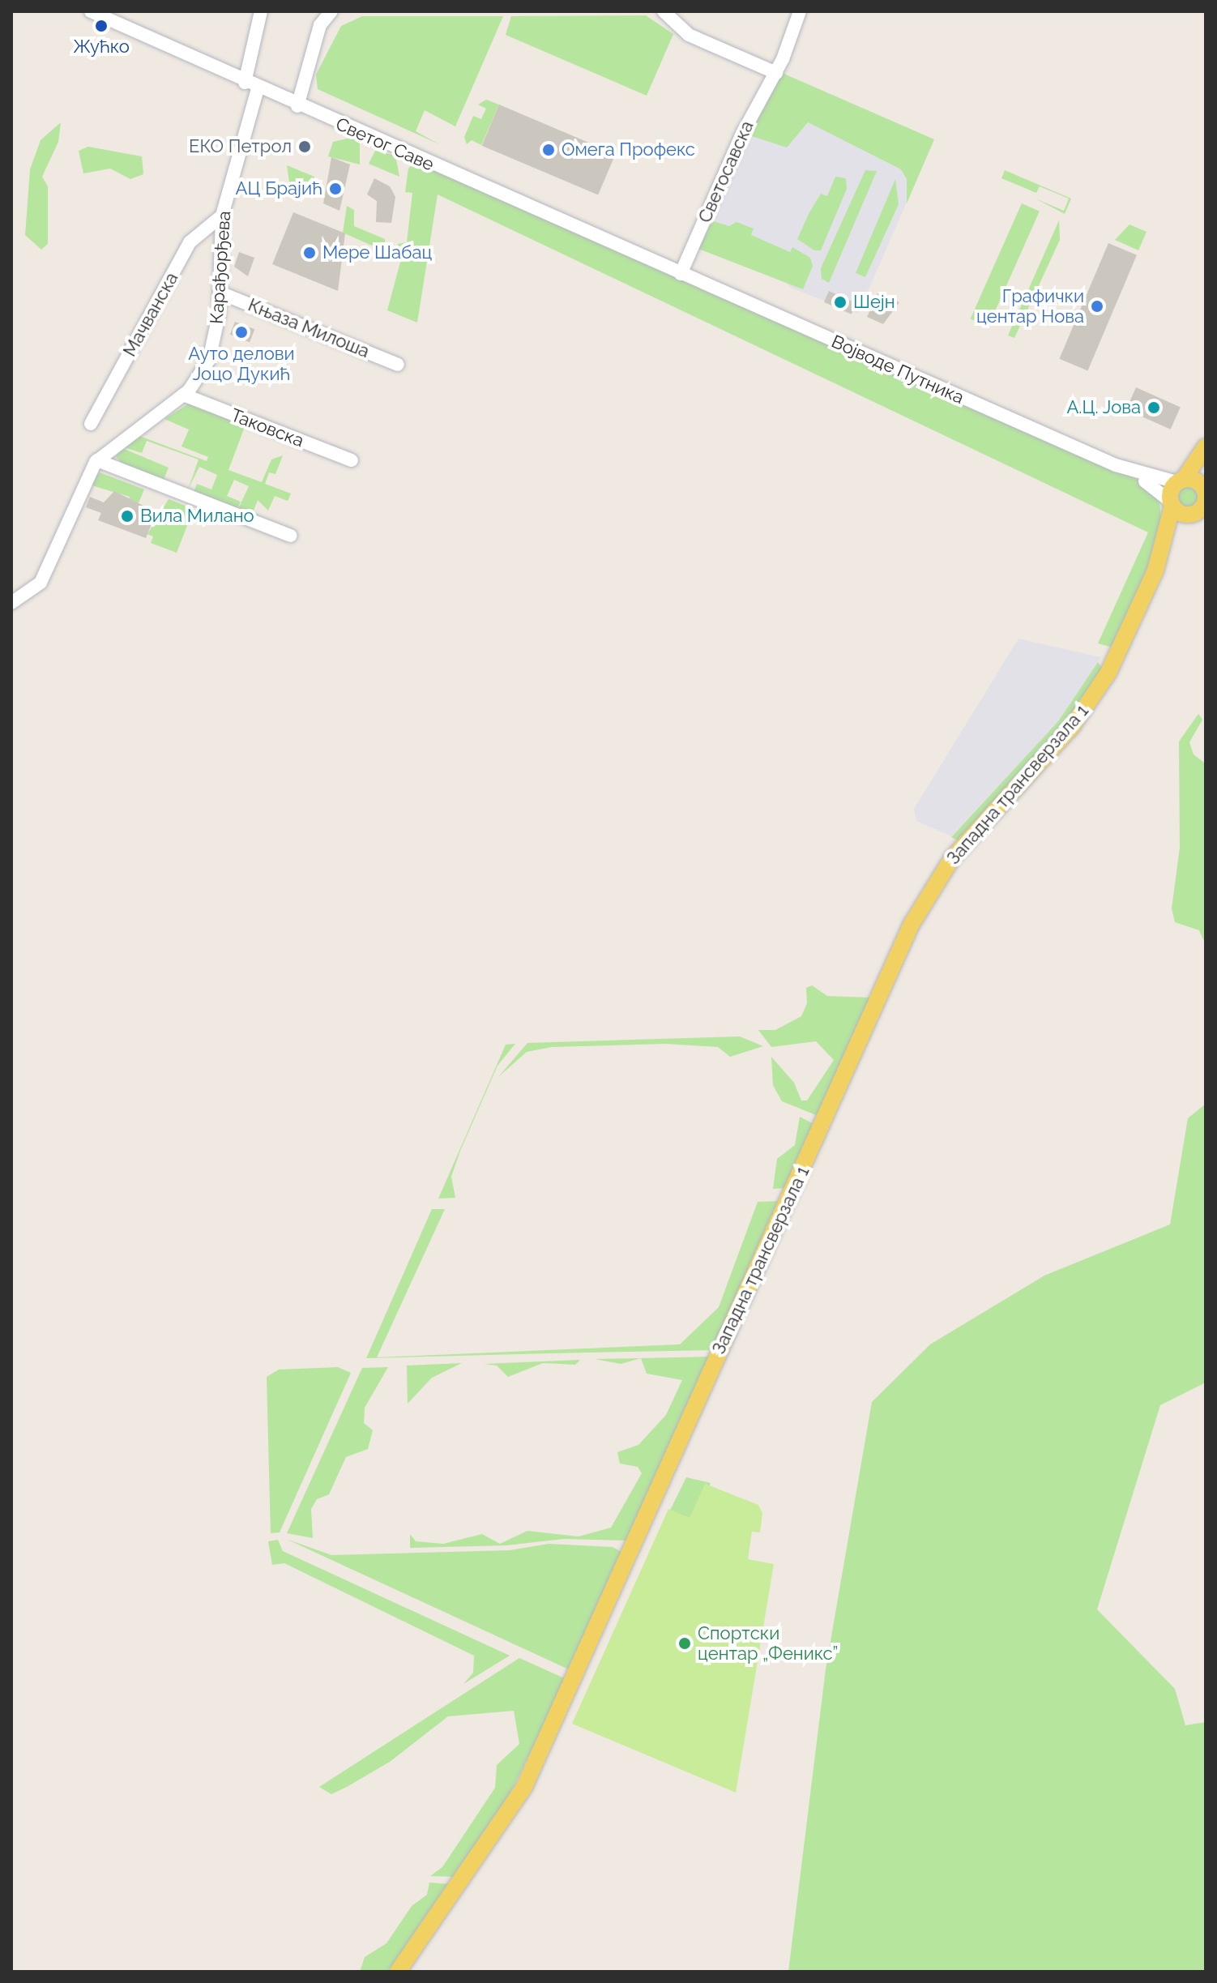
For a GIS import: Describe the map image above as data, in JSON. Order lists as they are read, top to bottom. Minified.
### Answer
{"streets":{"main road":["Западна трансверзала 1"],"street":["Светог Саве","Светосавска","Карађорђева","Мачванска","Књаза Милоша","Војводе Путника","Таковска"]},"crossings":[["Светог Саве","Светосавска"],["Светог Саве","Карађорђева"],["Светог Саве","Војводе Путника"],["Светосавска","Војводе Путника"],["Карађорђева","Мачванска"],["Карађорђева","Књаза Милоша"],["Карађорђева","Таковска"],["Војводе Путника","Западна трансверзала 1"]],"places":["Жућко","ЕКО Петрол","Омега Профекс","АЦ Брајић","Мере Шабац","Шејн","Графички центар Нова","Ауто делови Јоцо Дукић","А.Ц. Јова","Вила Милано","Спортски центар „Феникс”"]}
